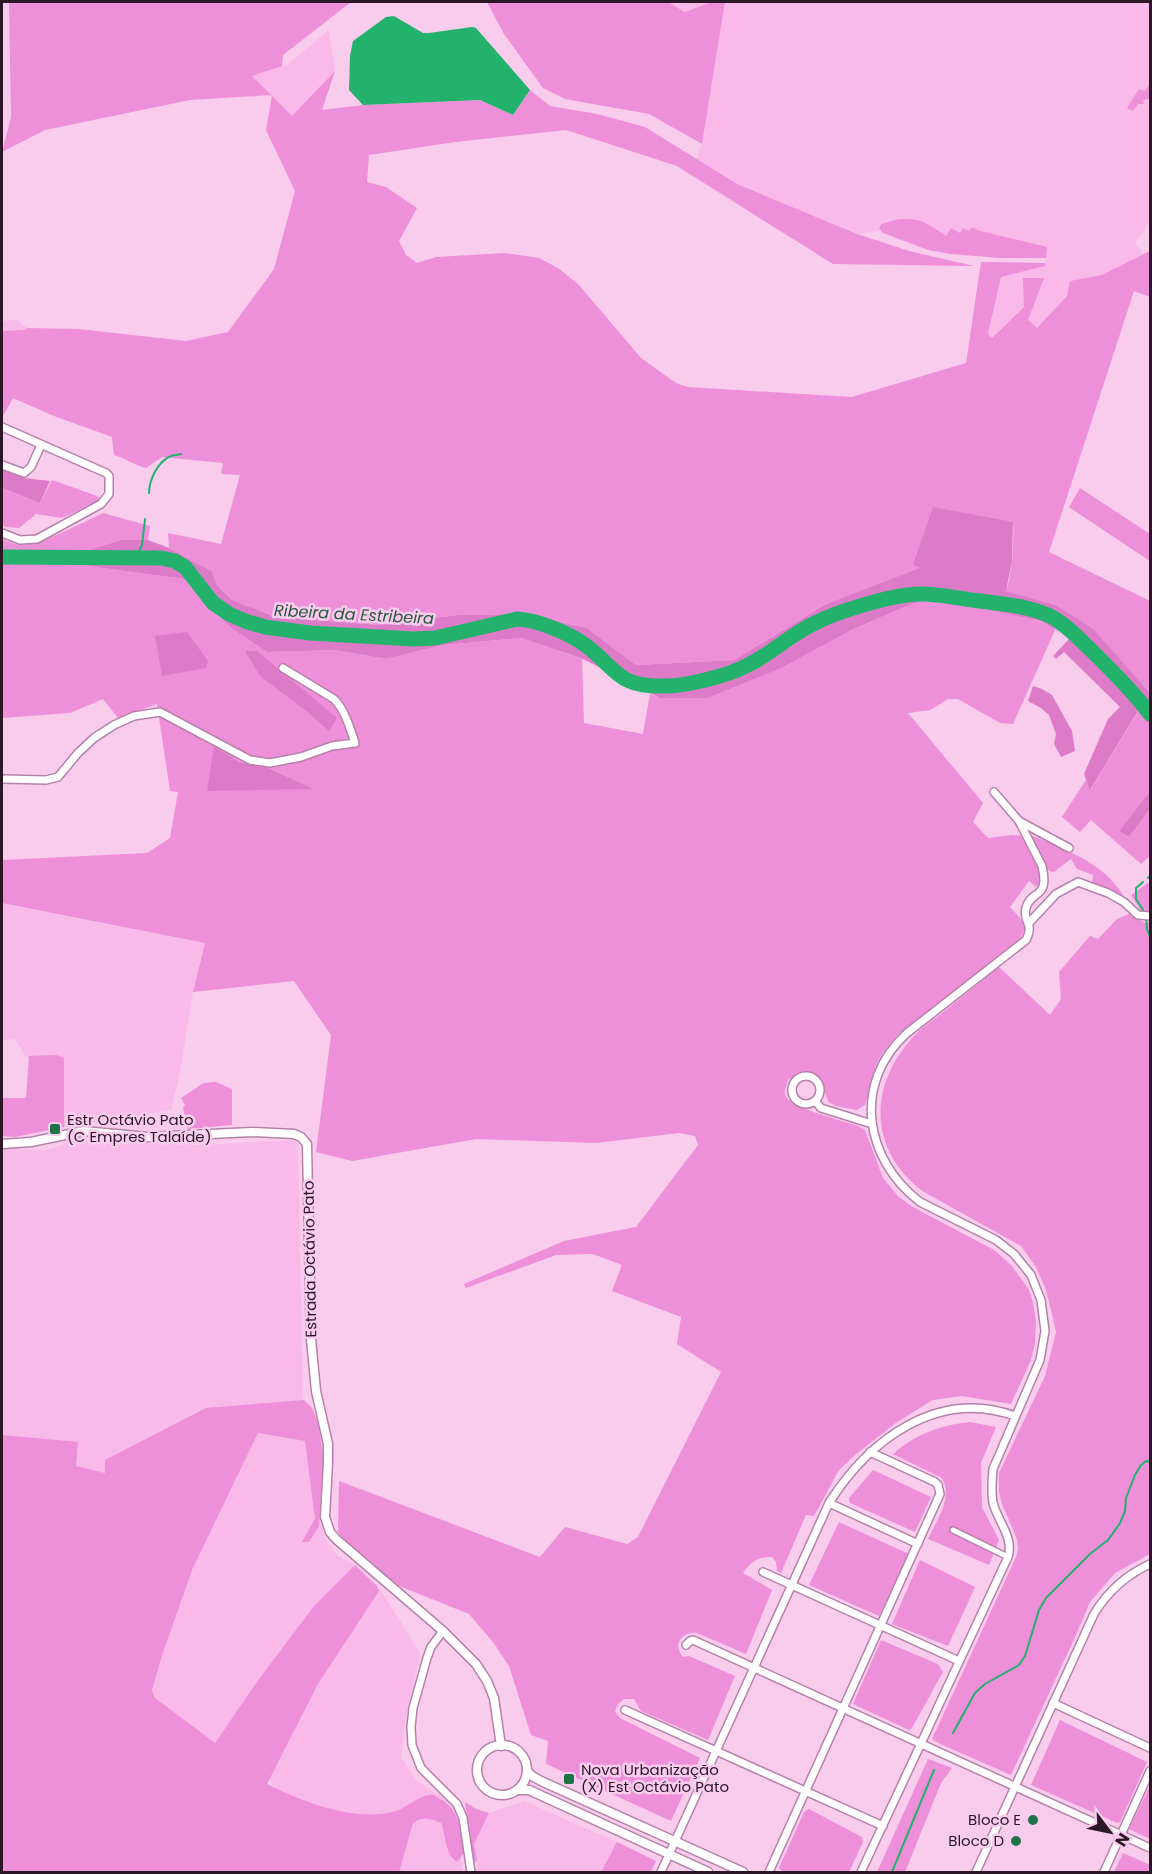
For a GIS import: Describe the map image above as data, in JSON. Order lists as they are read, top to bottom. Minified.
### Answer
{"streets":{"street":["Estrada Octávio Pato"]},"water":["Ribeira da Estribeira"],"places":{"transit":["Estr Octávio Pato (C Empres Talaíde)","Nova Urbanização (X) Est Octávio Pato"],"other":["Bloco E","Bloco D"]},"north":"bottom right"}
